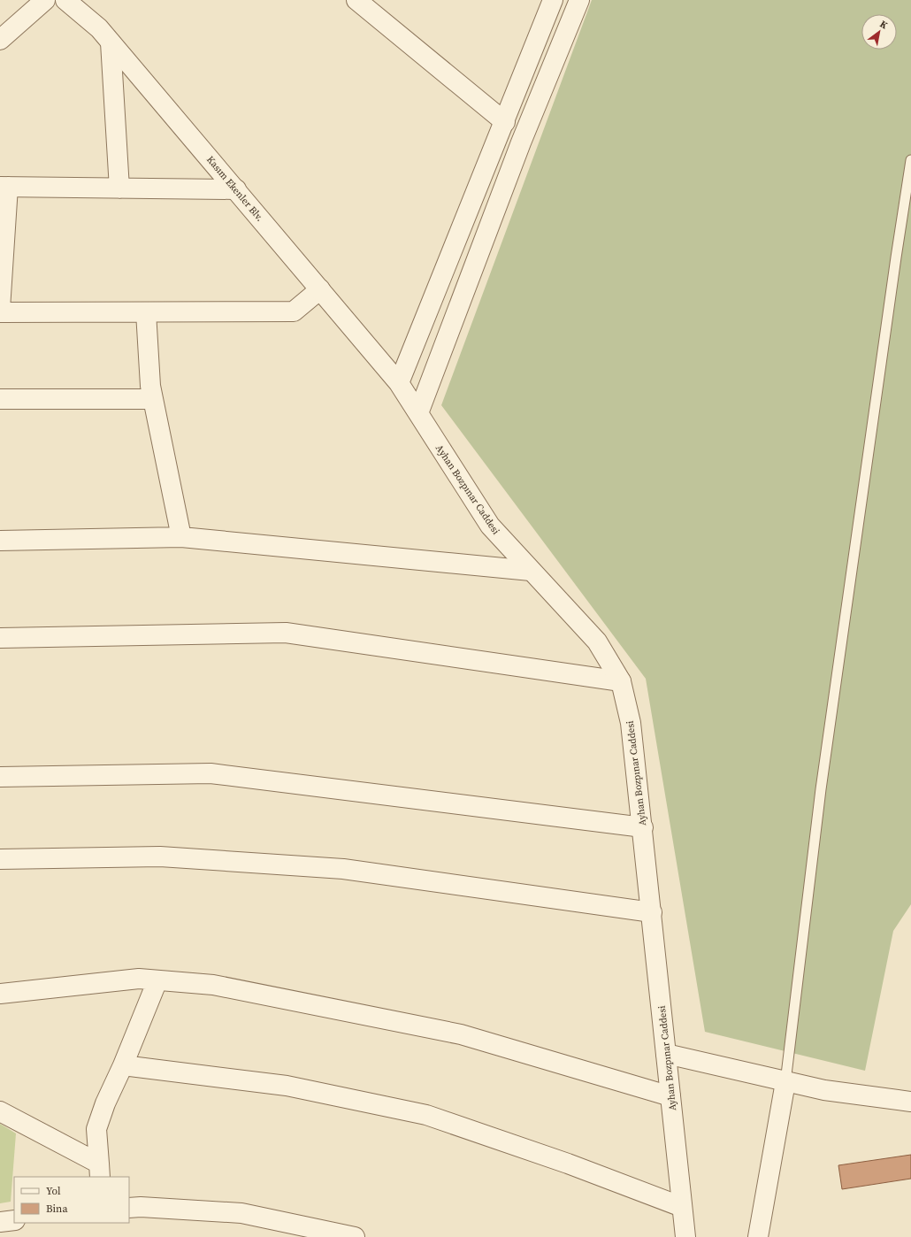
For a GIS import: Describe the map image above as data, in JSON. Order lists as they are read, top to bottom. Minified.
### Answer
{"streets":{"street":["Kasım Ekenler Blv.","Ayhan Bozpınar Caddesi"]},"crossings":[["Kasım Ekenler Blv.","Ayhan Bozpınar Caddesi"]],"legend":["Yol","Bina"],"north":"top right"}
